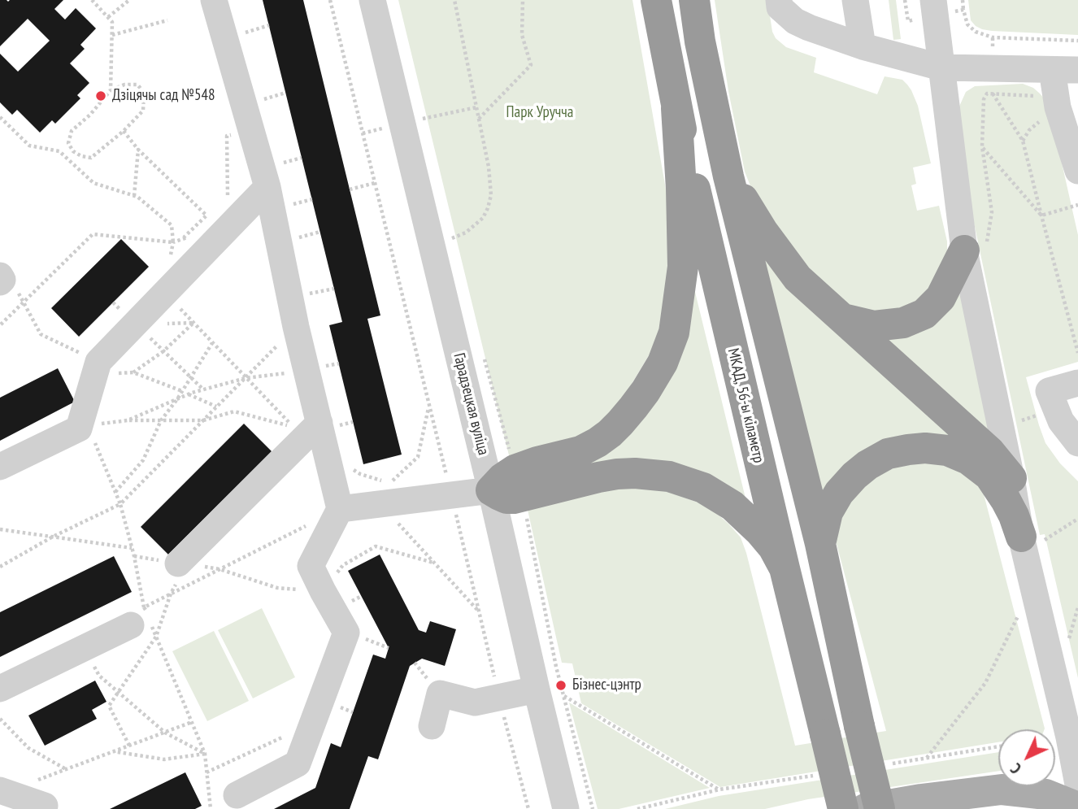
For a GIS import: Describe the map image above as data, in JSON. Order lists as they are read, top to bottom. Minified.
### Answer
{"streets":{"highway":["МКАД, 56-ы кіламетр"],"street":["Гарадзецкая вуліца"]},"parks":["Парк Уручча"],"places":["Дзіцячы сад №548","Бізнес-цэнтр"],"north":"bottom left"}
